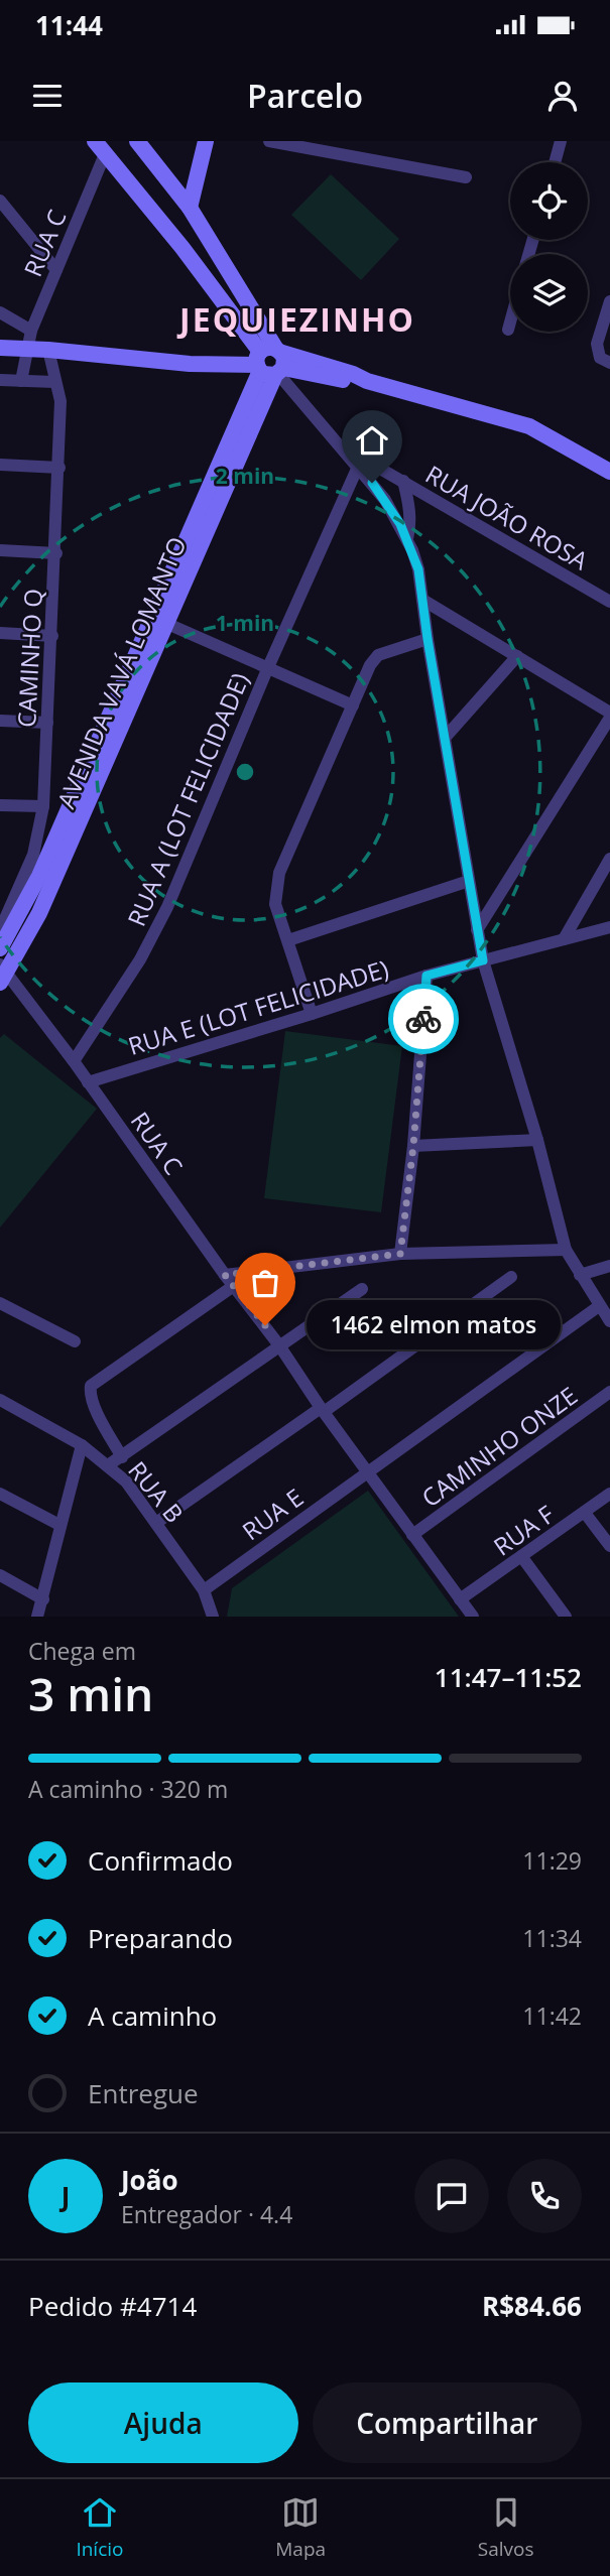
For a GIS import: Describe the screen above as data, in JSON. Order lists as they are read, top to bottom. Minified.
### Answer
{"streets":{"street":["RUA C","RUA JOÃO ROSA","CAMINHO Q","AVENIDA VAVÁ LOMANTO","RUA A (LOT FELICIDADE)","RUA E (LOT FELICIDADE)","CAMINHO ONZE","RUA B","RUA E","RUA F"]},"crossings":[["RUA C","AVENIDA VAVÁ LOMANTO"],["RUA C","RUA A (LOT FELICIDADE)"],["RUA C","RUA E (LOT FELICIDADE)"],["RUA C","CAMINHO ONZE"],["RUA C","RUA E"],["RUA C","RUA F"],["CAMINHO Q","AVENIDA VAVÁ LOMANTO"],["RUA B","RUA E"]],"districts":["JEQUIEZINHO"],"places":["1462 elmon matos"],"page":{"status":"11:44","header":"Parcelo","bubble":"1462 elmon matos","heading":["3 min","Chega em","11:47–11:52"],"panel":["João","Entregador · 4.4","Pedido #4714","R$84.66"],"bar":"A caminho · 320 m","list":[["Confirmado","11:29"],["Preparando","11:34"],["A caminho","11:42"],"Entregue"],"round":"J","buttons":["Ajuda","Compartilhar"],"tabs":["Início","Mapa","Salvos"]},"rings":["2 min","1 min"]}
